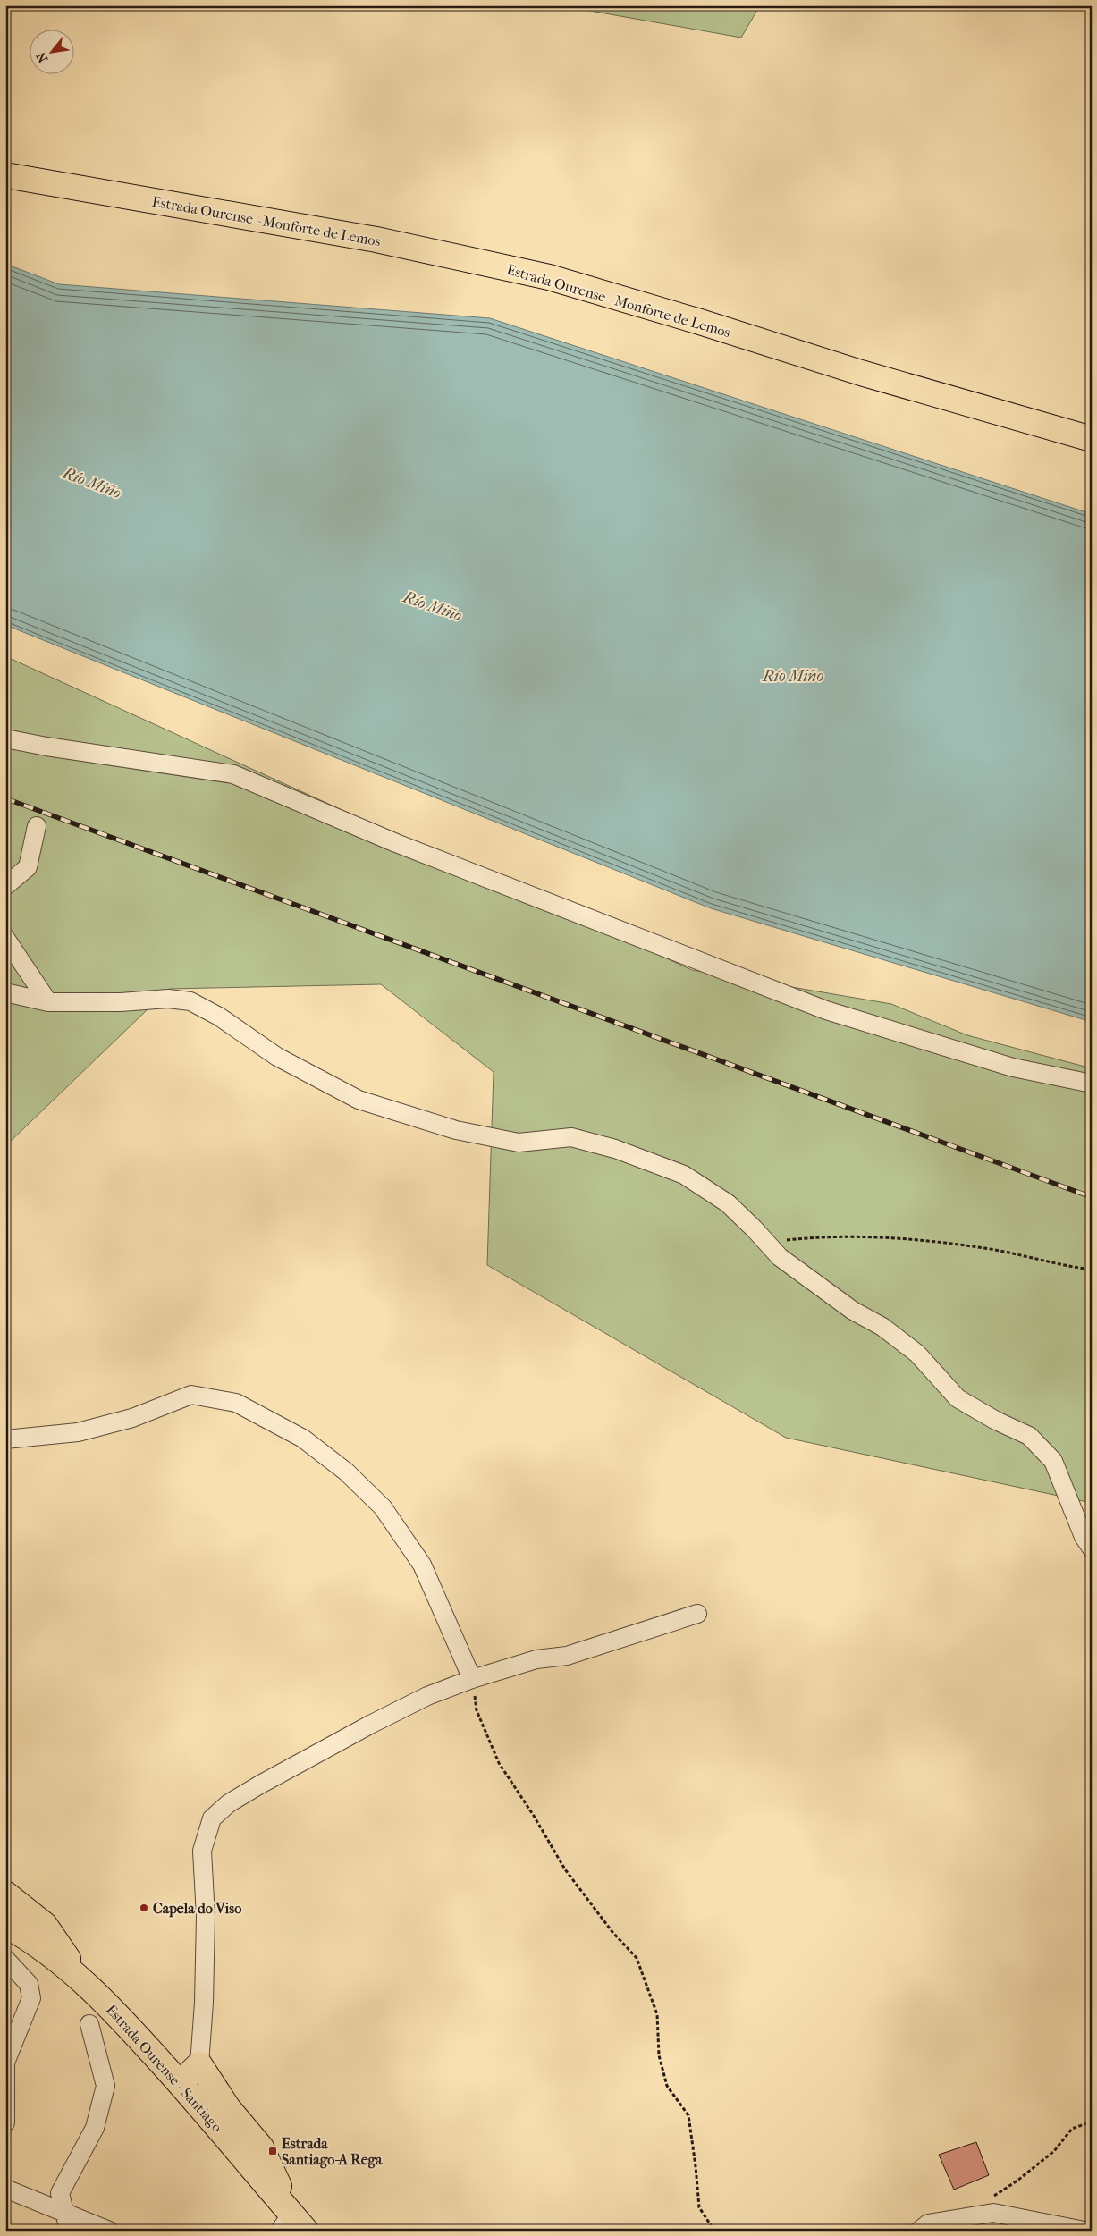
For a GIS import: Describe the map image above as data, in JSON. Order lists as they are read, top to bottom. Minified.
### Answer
{"streets":{"highway":["Estrada Ourense - Monforte de Lemos","Estrada Ourense - Santiago"]},"water":["Río Miño"],"places":{"other":["Capela do Viso"],"transit":["Estrada Santiago-A Rega"]},"north":"bottom left"}
